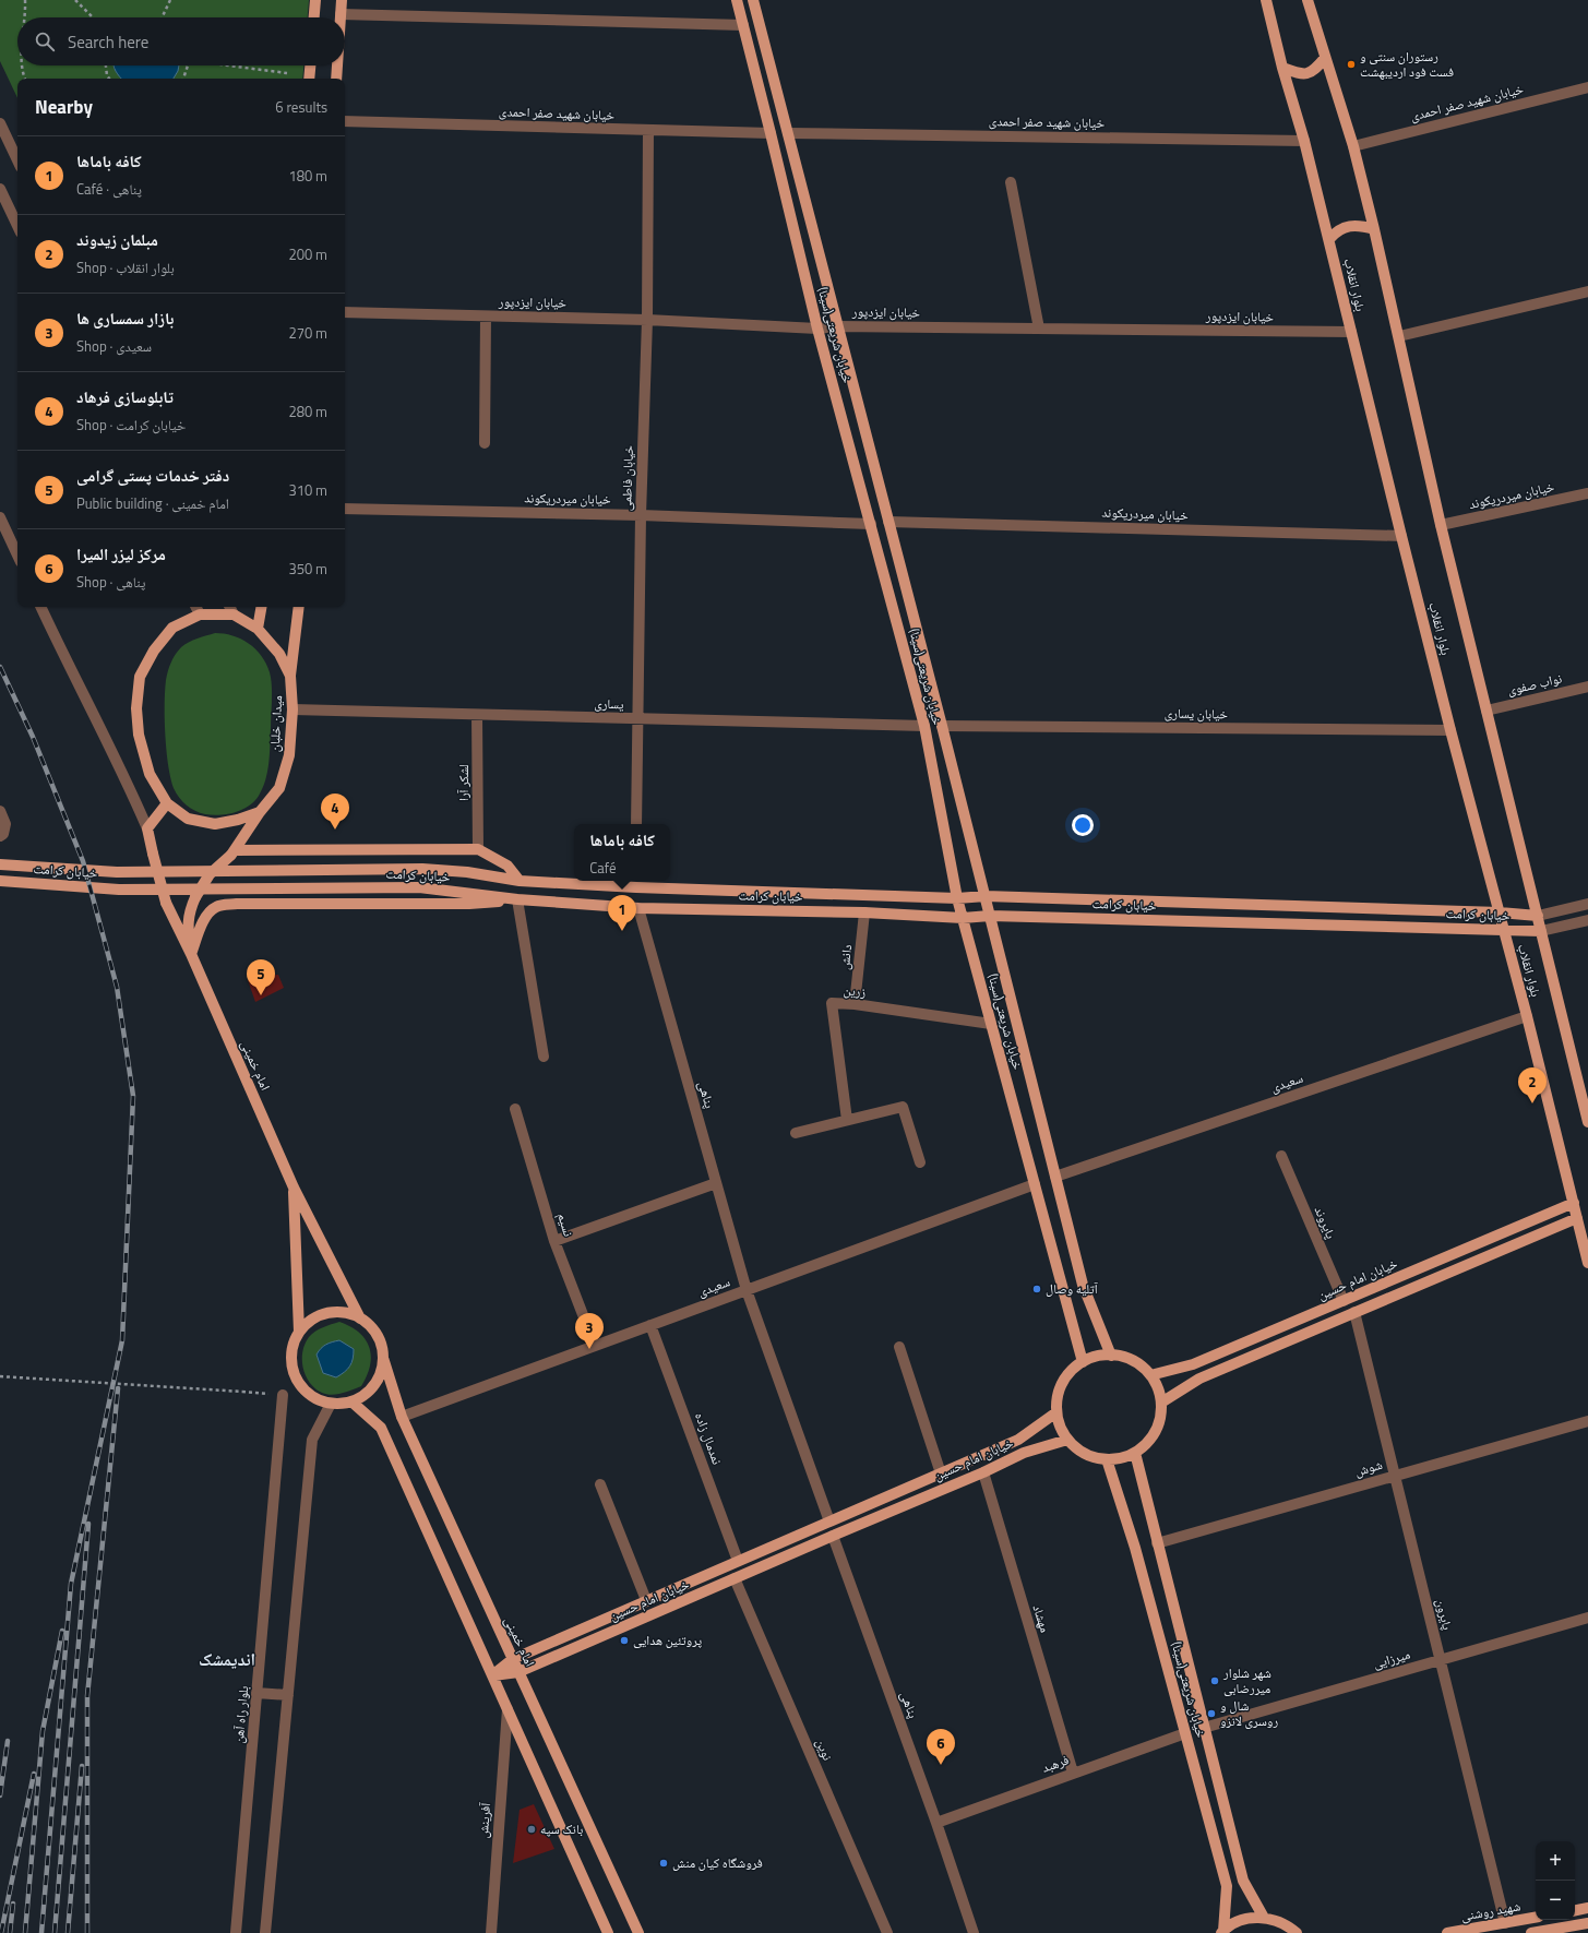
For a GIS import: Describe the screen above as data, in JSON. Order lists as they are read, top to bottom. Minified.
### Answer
{"streets":{"main road":["بلوار انقلاب","خیابان شریعتی(سینا)","میدان خلبان","خیابان کرامت","امام خمینی","خیابان امام حسین","شهید روشنی"],"street":["خیابان شهید صفر احمدی","خیابان ایزدپور","خیابان فاطمی","خیابان میردریکوند","نواب صفوی","یساری","خیابان یساری","لشکر آرا","دانش","زرین","سعیدی","پناهی","پایروند","نسیم","نمدمال زاده","شوش","پایرون","مهشاد","میرزایی","بلوار راه آهن","نوین","فرهبد","آفرینش"]},"crossings":[["خیابان شهید صفر احمدی","بلوار انقلاب"],["خیابان شهید صفر احمدی","خیابان شریعتی(سینا)"],["خیابان شهید صفر احمدی","خیابان فاطمی"],["بلوار انقلاب","خیابان ایزدپور"],["بلوار انقلاب","خیابان میردریکوند"],["بلوار انقلاب","نواب صفوی"],["بلوار انقلاب","خیابان یساری"],["بلوار انقلاب","خیابان کرامت"],["بلوار انقلاب","سعیدی"],["بلوار انقلاب","خیابان امام حسین"],["خیابان ایزدپور","خیابان شریعتی(سینا)"],["خیابان ایزدپور","خیابان فاطمی"],["خیابان شریعتی(سینا)","خیابان میردریکوند"],["خیابان شریعتی(سینا)","یساری"],["خیابان شریعتی(سینا)","خیابان یساری"],["خیابان شریعتی(سینا)","خیابان کرامت"],["خیابان شریعتی(سینا)","زرین"],["خیابان شریعتی(سینا)","سعیدی"],["خیابان شریعتی(سینا)","خیابان امام حسین"],["خیابان شریعتی(سینا)","شوش"],["خیابان شریعتی(سینا)","میرزایی"],["خیابان شریعتی(سینا)","فرهبد"],["خیابان فاطمی","خیابان میردریکوند"],["خیابان فاطمی","یساری"],["یساری","میدان خلبان"],["یساری","لشکر آرا"],["میدان خلبان","امام خمینی"],["خیابان کرامت","دانش"],["خیابان کرامت","پناهی"],["دانش","زرین"],["امام خمینی","سعیدی"],["امام خمینی","خیابان امام حسین"],["سعیدی","پناهی"],["سعیدی","نسیم"],["سعیدی","نمدمال زاده"],["پناهی","خیابان امام حسین"],["پناهی","فرهبد"],["پایروند","خیابان امام حسین"],["خیابان امام حسین","نمدمال زاده"],["خیابان امام حسین","مهشاد"],["خیابان امام حسین","نوین"],["شوش","پایرون"],["پایرون","میرزایی"],["پایرون","شهید روشنی"],["مهشاد","فرهبد"]],"districts":["اندیمشک"],"places":["رستوران سنتی و فست فود اردیبهشت","آتلیه وصال","پروتئین هدایی","شهر شلوار میررضابی","شال و روسری لانزو","بانک سپه","فروشگاه کیان منش"],"page":{"search":"Search here","heading":["Nearby","6 results"],"list":[{"mark":"1","name":"کافه باماها","note":"Café · پناهی","value":"180 m"},{"mark":"2","name":"مبلمان زیدوند","note":"Shop · بلوار انقلاب","value":"200 m"},{"mark":"3","name":"بازار سمساری ها","note":"Shop · سعیدی","value":"270 m"},{"mark":"4","name":"تابلوسازی فرهاد","note":"Shop · خیابان کرامت","value":"280 m"},{"mark":"5","name":"دفتر خدمات پستی گرامی","note":"Public building · امام خمینی","value":"310 m"},{"mark":"6","name":"مرکز لیزر المیرا","note":"Shop · پناهی","value":"350 m"}],"pins":["4","1","5","2","3","6"],"popup":["کافه باماها","Café"],"map_buttons":["+","−"]}}
